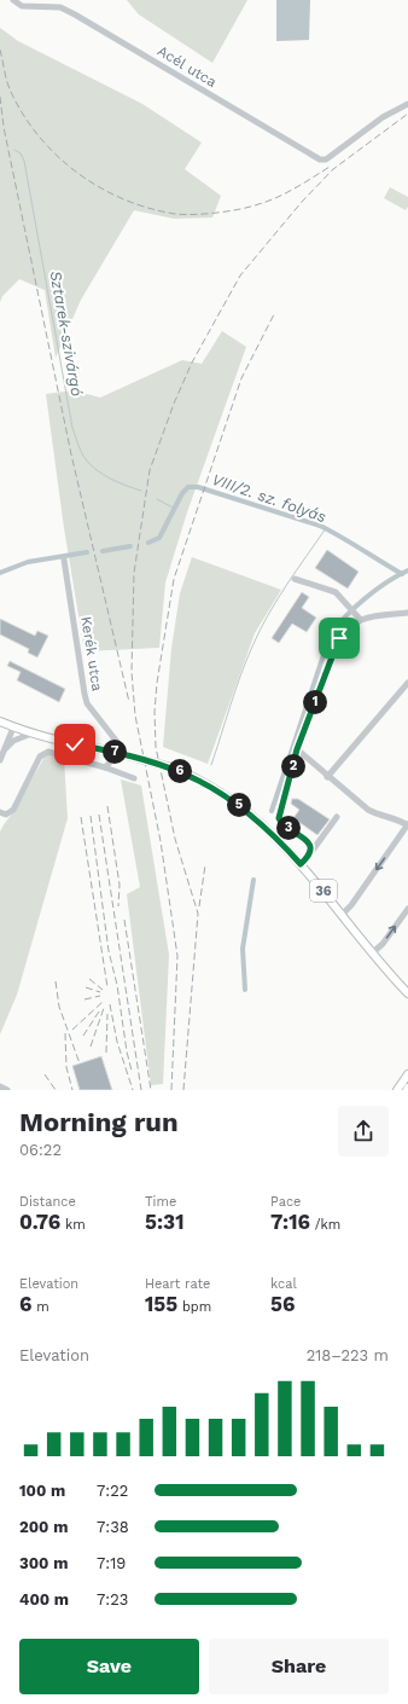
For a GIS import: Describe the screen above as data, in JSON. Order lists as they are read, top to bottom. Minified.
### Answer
{"streets":{"main road":["36"],"street":["Acél utca","Kerék utca"]},"water":["Sztarek-szivárgó","VIII/2. sz. folyás"],"page":{"pins":["1","7","2","6","5","3"],"heading":["Morning run","06:22"],"stats":[["Distance","0.76 km"],["Time","5:31"],["Pace","7:16 /km"],["Elevation","6 m"],["Heart rate","155 bpm"],["kcal","56"]],"chart":["Elevation","218–223 m"],"list":[{"name":"100 m","note":"7:22"},{"name":"200 m","note":"7:38"},{"name":"300 m","note":"7:19"},{"name":"400 m","note":"7:23"}],"buttons":["Save","Share"]}}
